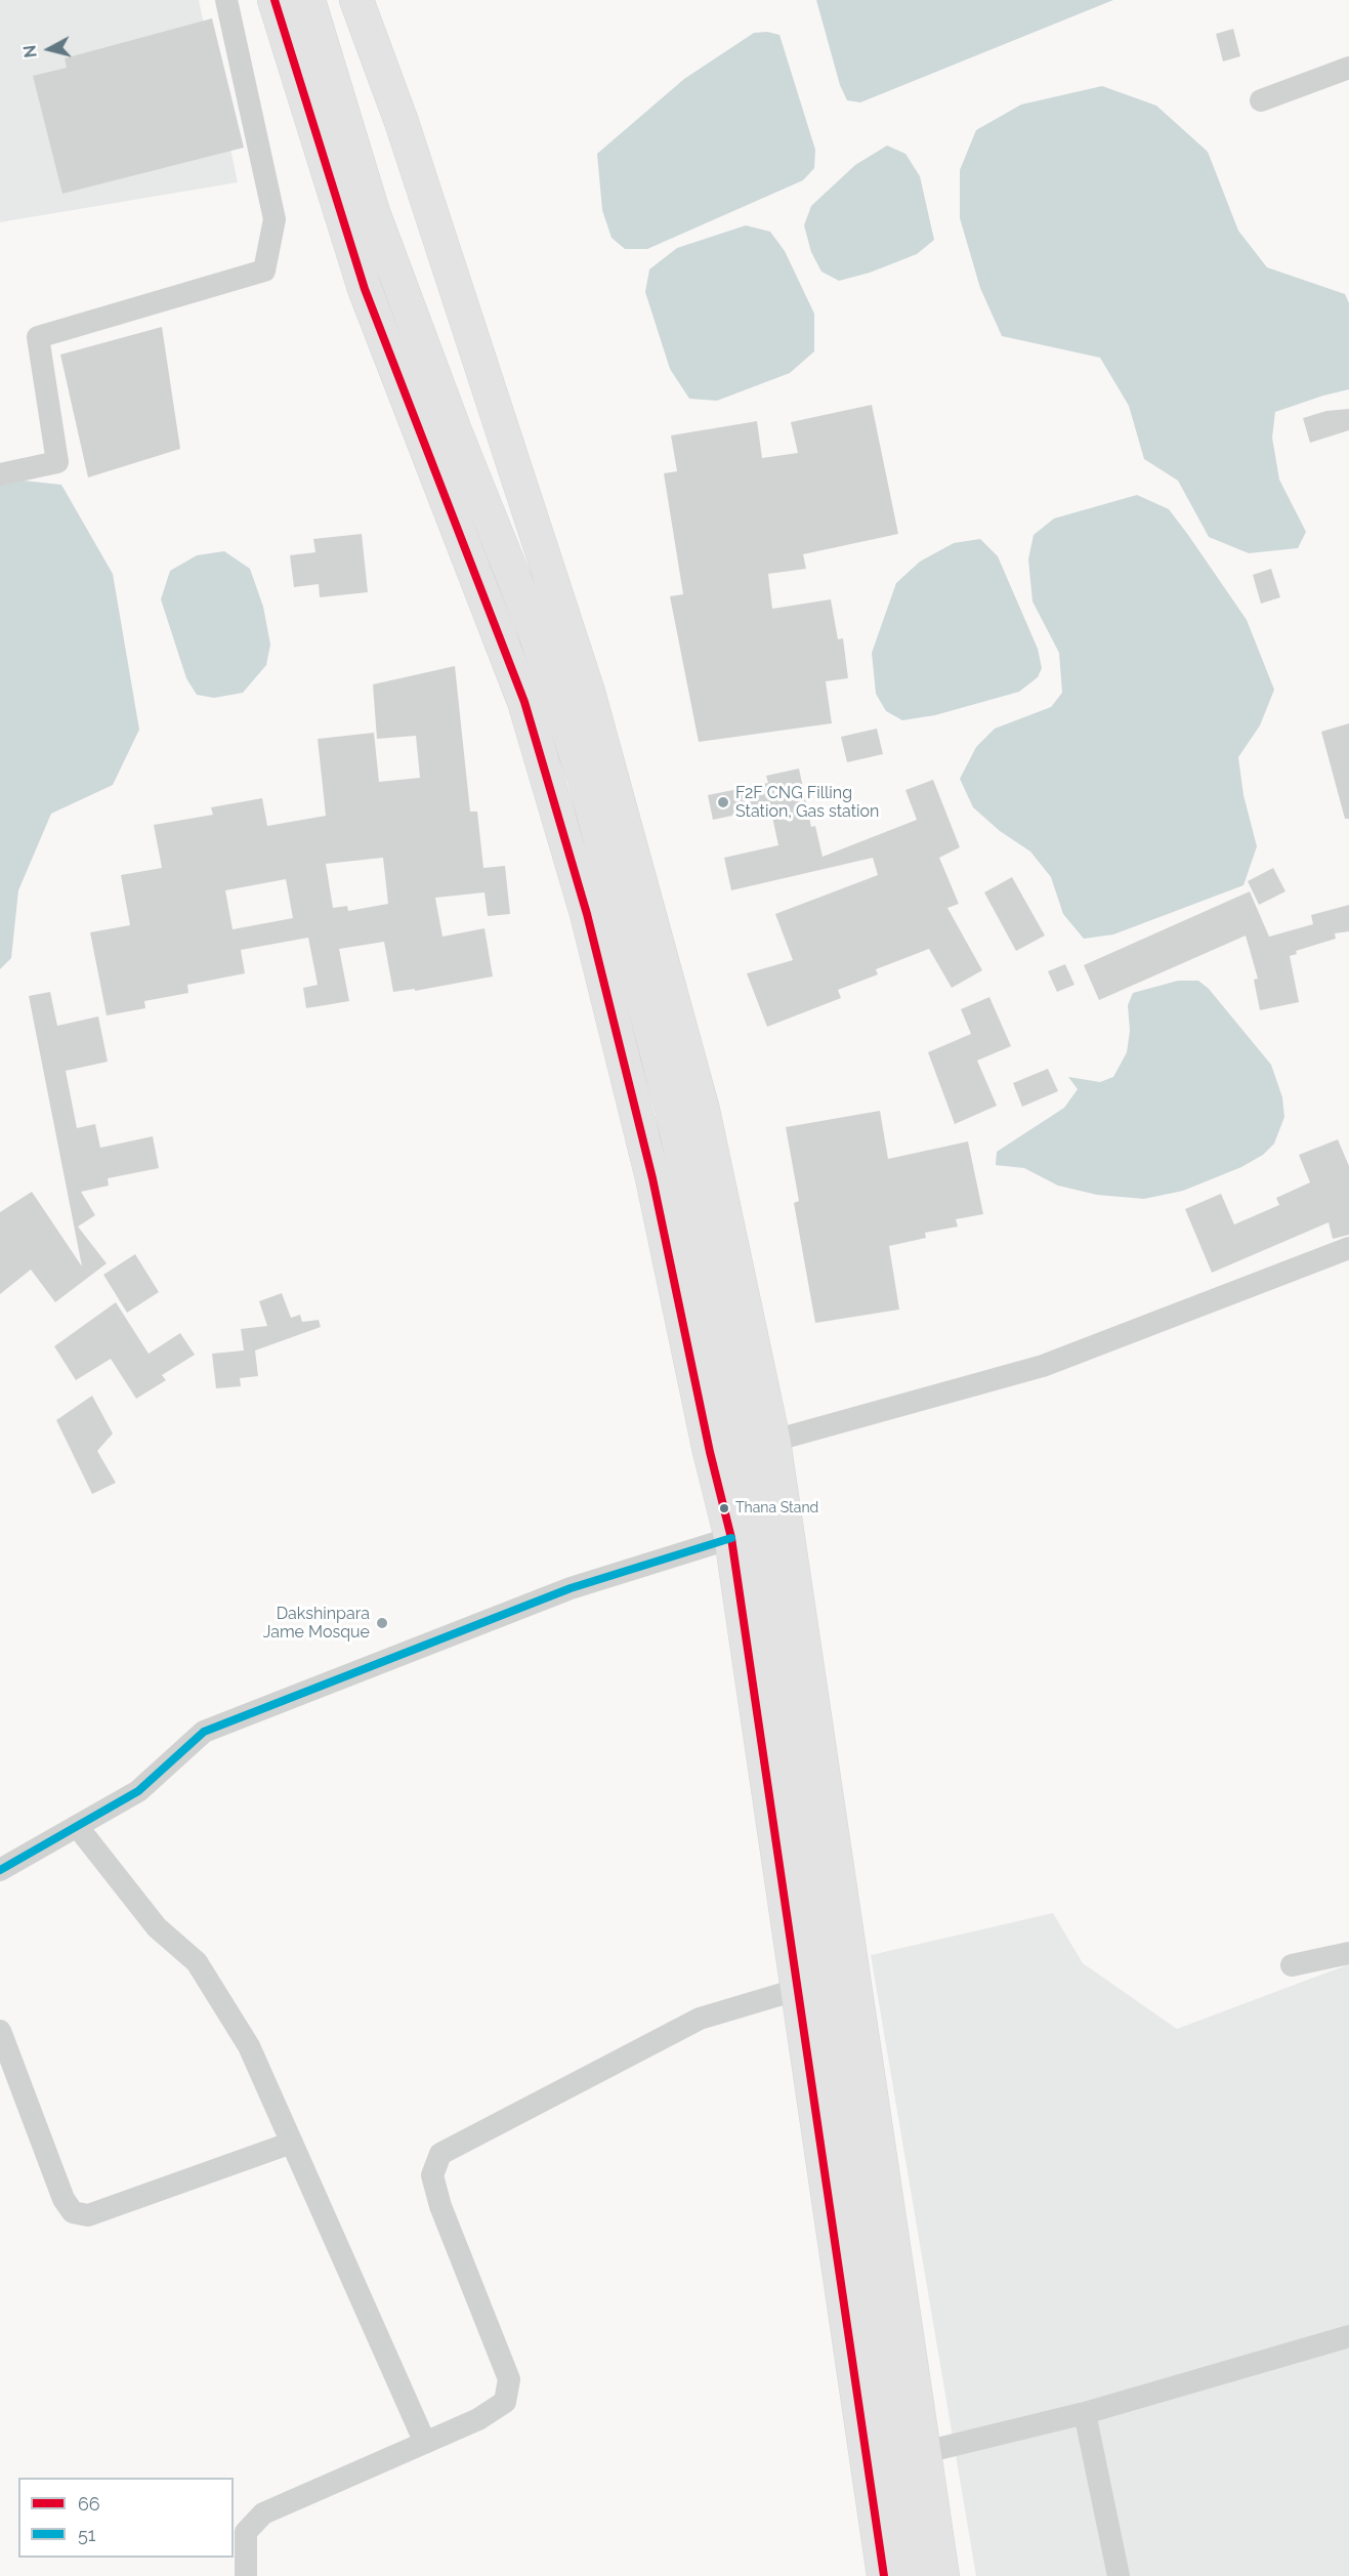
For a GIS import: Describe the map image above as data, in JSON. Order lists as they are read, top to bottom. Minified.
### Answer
{"places":["F2F CNG Filling Station, Gas station","Thana Stand","Dakshinpara Jame Mosque"],"lines":["transit line 66","transit line 51"],"legend":["66","51"],"north":"left"}
